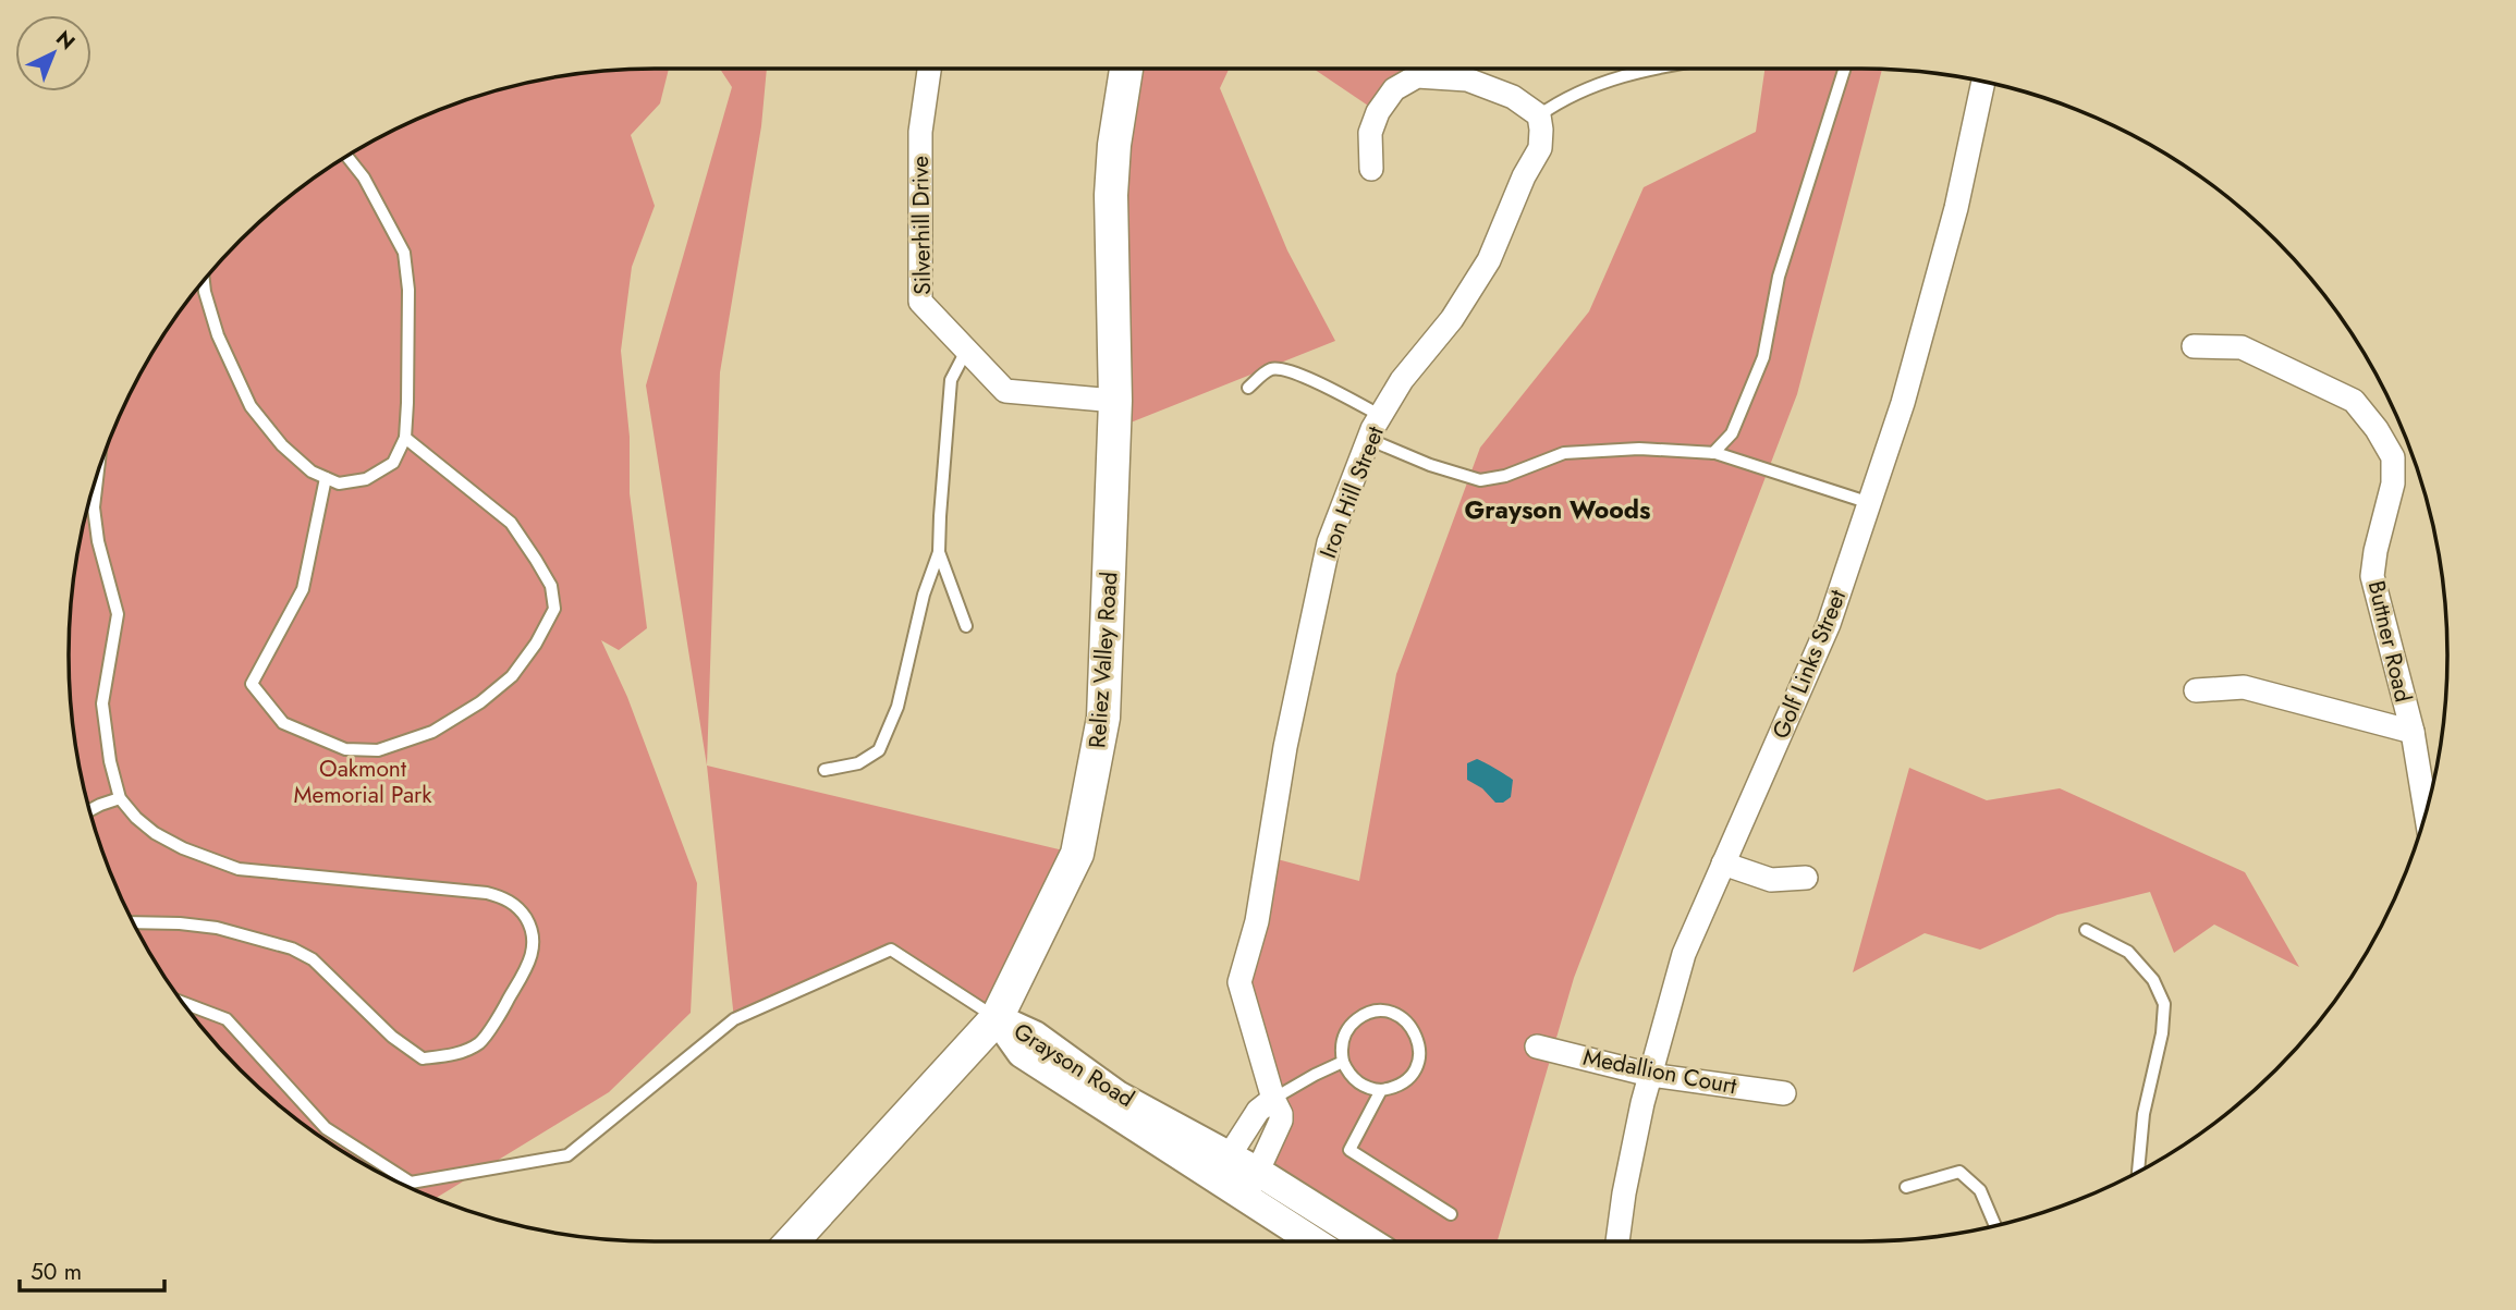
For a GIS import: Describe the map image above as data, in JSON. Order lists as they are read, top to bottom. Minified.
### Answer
{"streets":{"main road":["Reliez Valley Road"],"street":["Silverhill Drive","Iron Hill Street","Buttner Road","Golf Links Street","Grayson Road","Medallion Court"]},"crossings":[["Silverhill Drive","Reliez Valley Road"],["Iron Hill Street","Grayson Road"],["Reliez Valley Road","Grayson Road"],["Golf Links Street","Medallion Court"]],"districts":["Grayson Woods"],"parks":["Oakmont Memorial Park"],"scale_bar":"50 m","north":"top right"}
